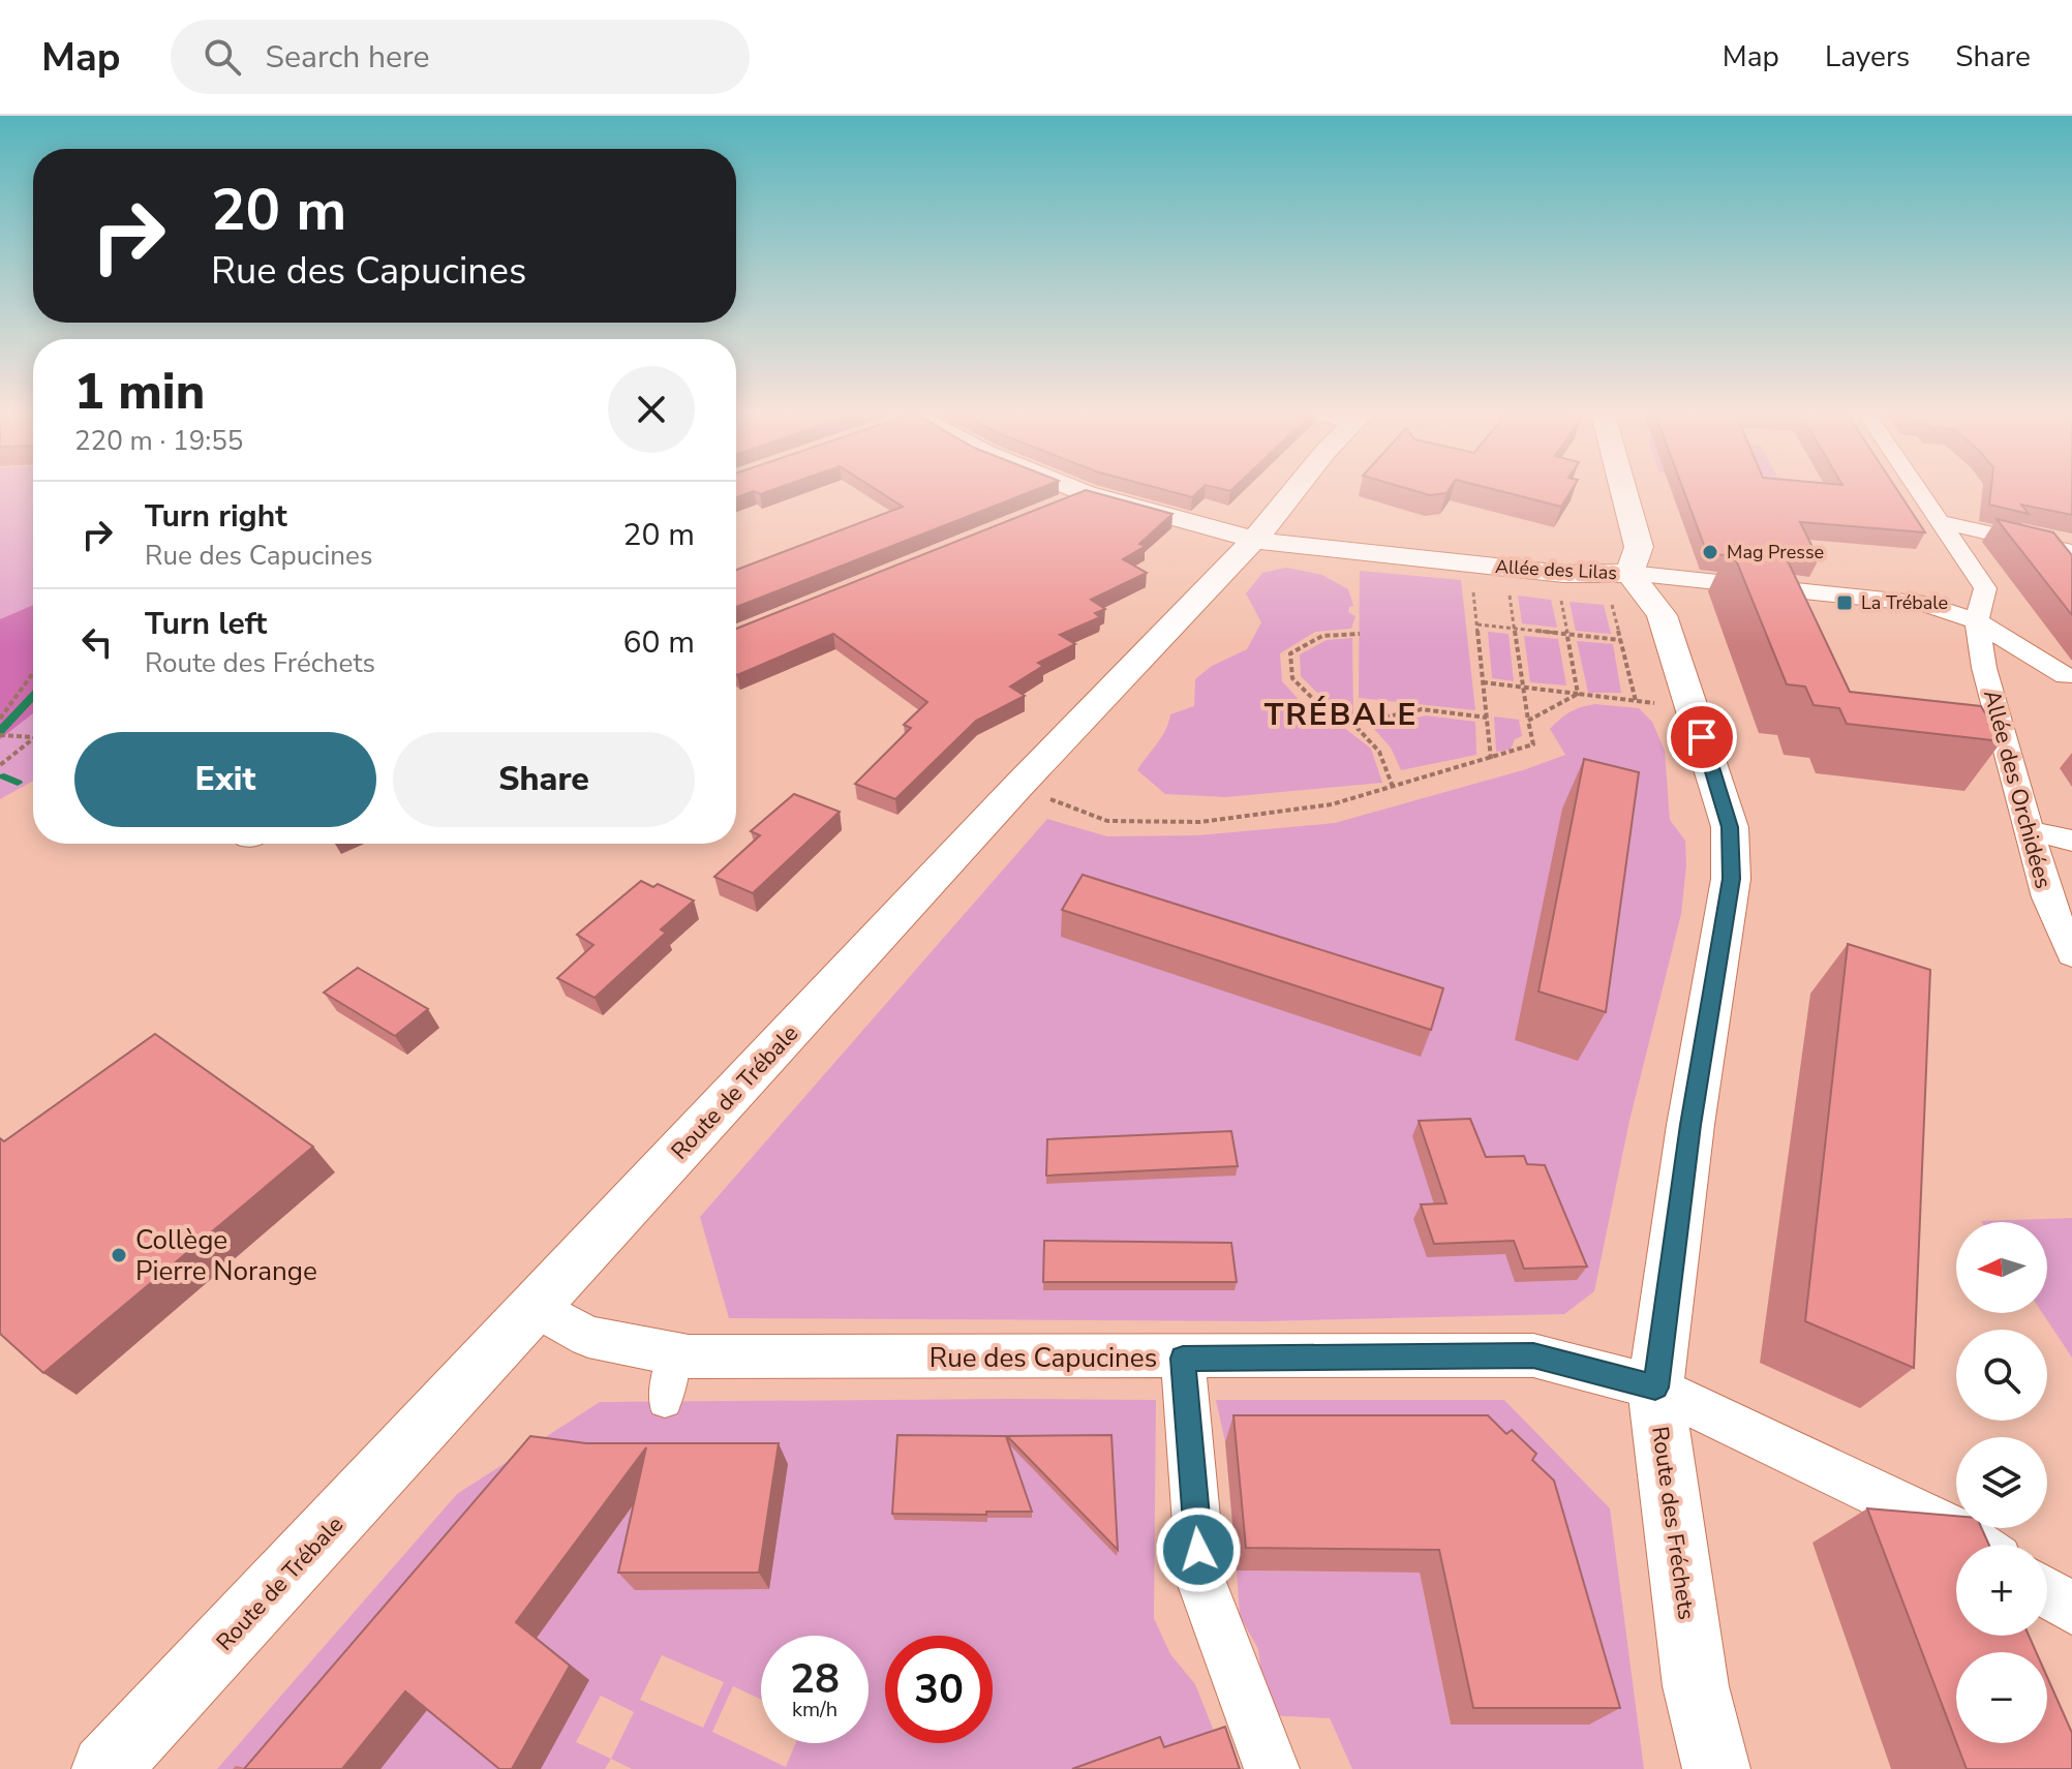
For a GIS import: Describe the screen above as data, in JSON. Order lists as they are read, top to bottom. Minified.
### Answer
{"streets":{"street":["Allée des Lilas","Allée des Orchidées","Route de Trébale","Rue des Capucines","Route des Fréchets"]},"crossings":[["Allée des Lilas","Route de Trébale"],["Allée des Lilas","Route des Fréchets"],["Route de Trébale","Rue des Capucines"],["Rue des Capucines","Route des Fréchets"]],"districts":["TRÉBALE"],"places":{"other":["Mag Presse","Collège Pierre Norange"],"transit":["La Trébale"]},"north":"left","page":{"header":"Map","search":"Search here","nav":["Map","Layers","Share"],"turn":["20 m","Rue des Capucines"],"heading":["1 min","220 m · 19:55"],"list":[{"name":"Turn right","note":"Rue des Capucines","value":"20 m"},{"name":"Turn left","note":"Route des Fréchets","value":"60 m"}],"buttons":["Exit","Share"],"map_buttons":["+","−"],"speed":"28 km/h","limit":"30"}}
